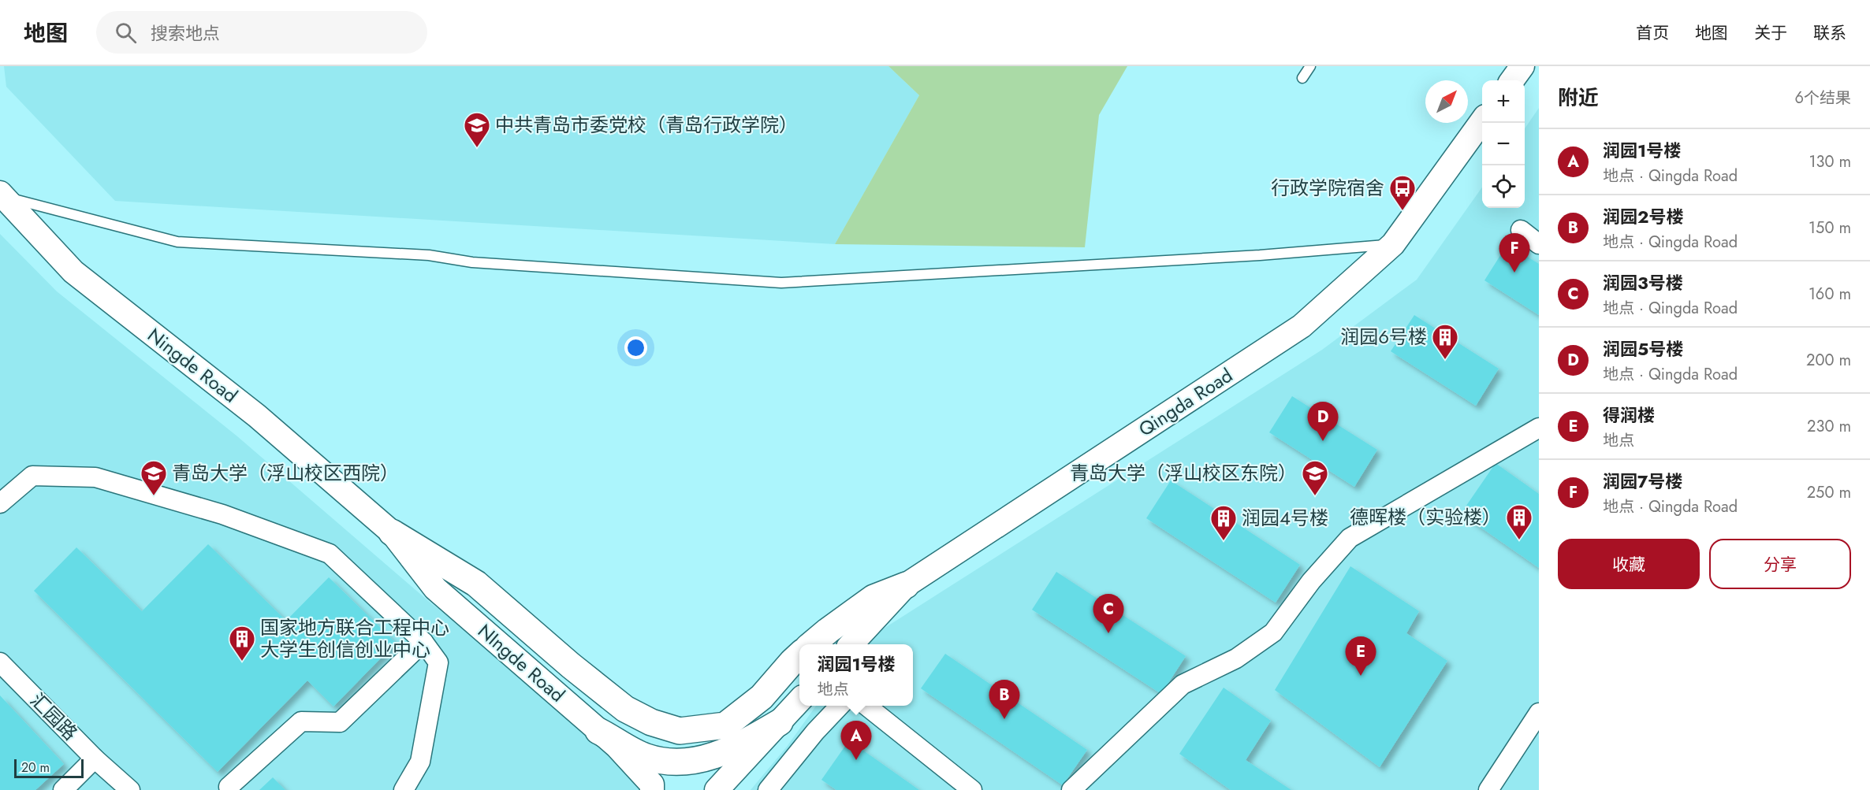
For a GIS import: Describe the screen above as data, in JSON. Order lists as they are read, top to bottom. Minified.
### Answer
{"streets":{"street":["Ningde Road","Qingda Road","NIngde Road","汇园路"]},"crossings":[["Ningde Road","NIngde Road"]],"places":{"school or university":["中共青岛市委党校（青岛行政学院）","青岛大学（浮山校区西院）","青岛大学（浮山校区东院）"],"bus stop":["行政学院宿舍"],"building":["润园6号楼","德晖楼（实验楼）","润园4号楼","国家地方联合工程中心 大学生创信创业中心"]},"scale_bar":"20 m","north":"top right","page":{"header":"地图","search":"搜索地点","nav":["首页","地图","关于","联系"],"heading":["附近","6个结果"],"map_buttons":["+","−"],"list":[{"mark":"A","name":"润园1号楼","note":"地点 · Qingda Road","value":"130 m"},{"mark":"B","name":"润园2号楼","note":"地点 · Qingda Road","value":"150 m"},{"mark":"C","name":"润园3号楼","note":"地点 · Qingda Road","value":"160 m"},{"mark":"D","name":"润园5号楼","note":"地点 · Qingda Road","value":"200 m"},{"mark":"E","name":"得润楼","note":"地点","value":"230 m"},{"mark":"F","name":"润园7号楼","note":"地点 · Qingda Road","value":"250 m"}],"pins":["F","D","C","E","B","A"],"buttons":["收藏","分享"],"popup":["润园1号楼","地点"],"scale":"20 m"}}
